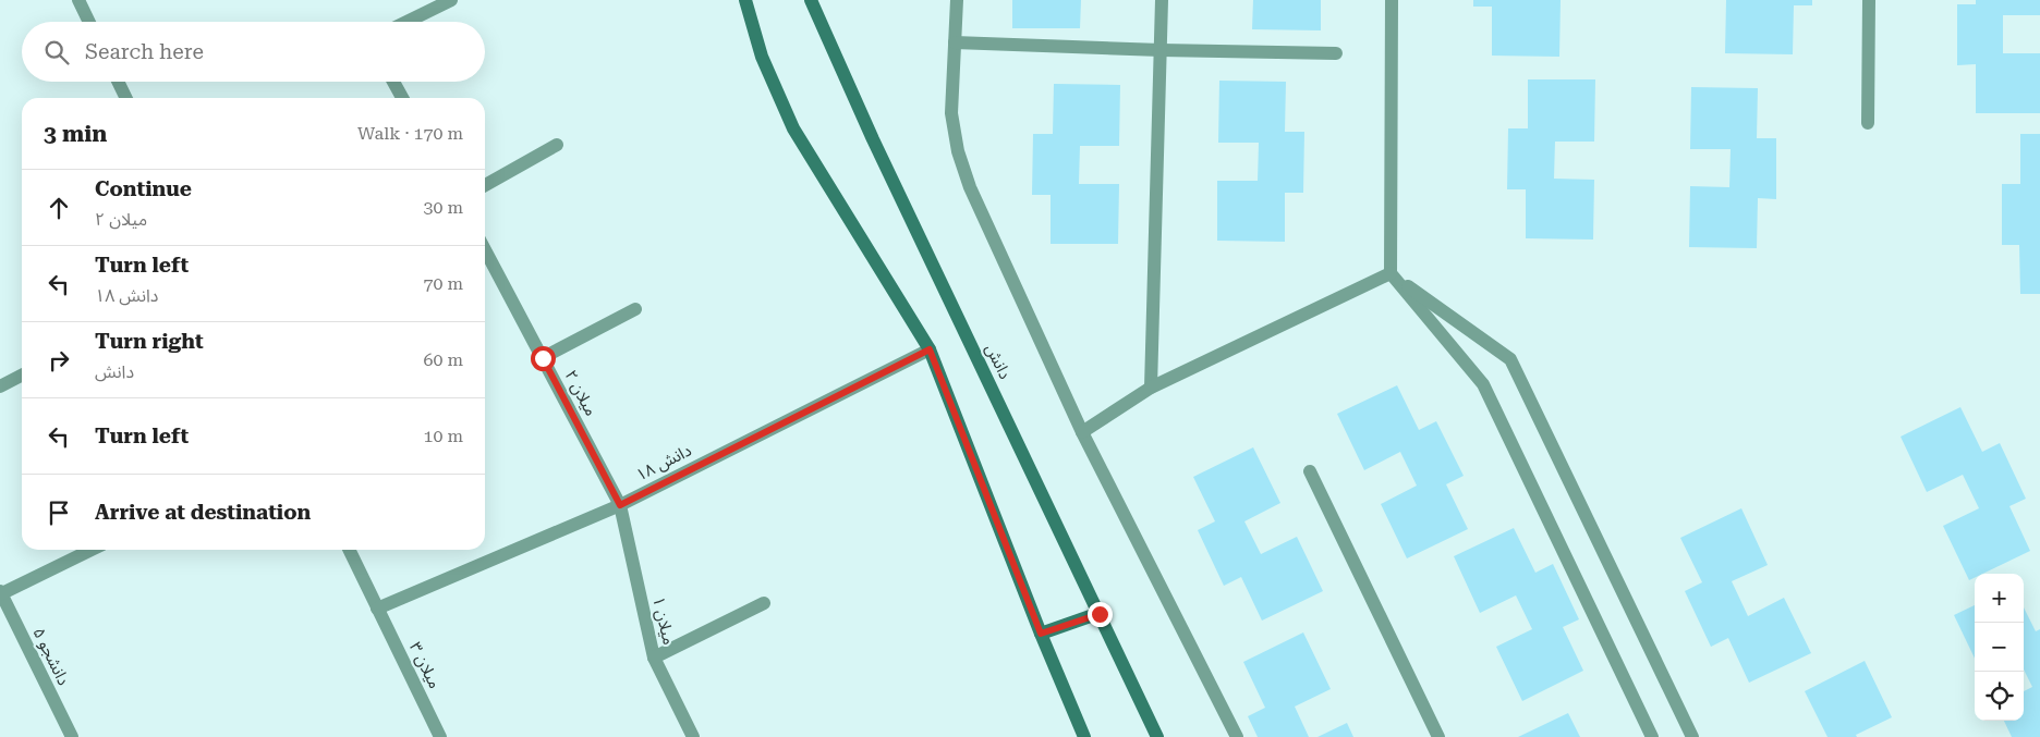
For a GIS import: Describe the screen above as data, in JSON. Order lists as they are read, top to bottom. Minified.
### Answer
{"streets":{"main road":["دانش"],"street":["میلان ۲","دانش ۱۸","میلان ۱","دانشجو ۵","میلان ۳"]},"crossings":[["میلان ۲","دانش ۱۸"],["میلان ۲","میلان ۱"],["دانش ۱۸","میلان ۱"],["دانش ۱۸","میلان ۳"]],"page":{"search":"Search here","heading":["3 min","Walk · 170 m"],"list":[["Continue","میلان ۲","30 m"],["Turn left","دانش ۱۸","70 m"],["Turn right","دانش","60 m"],["Turn left","10 m"],"Arrive at destination"],"map_buttons":["+","−"]}}
